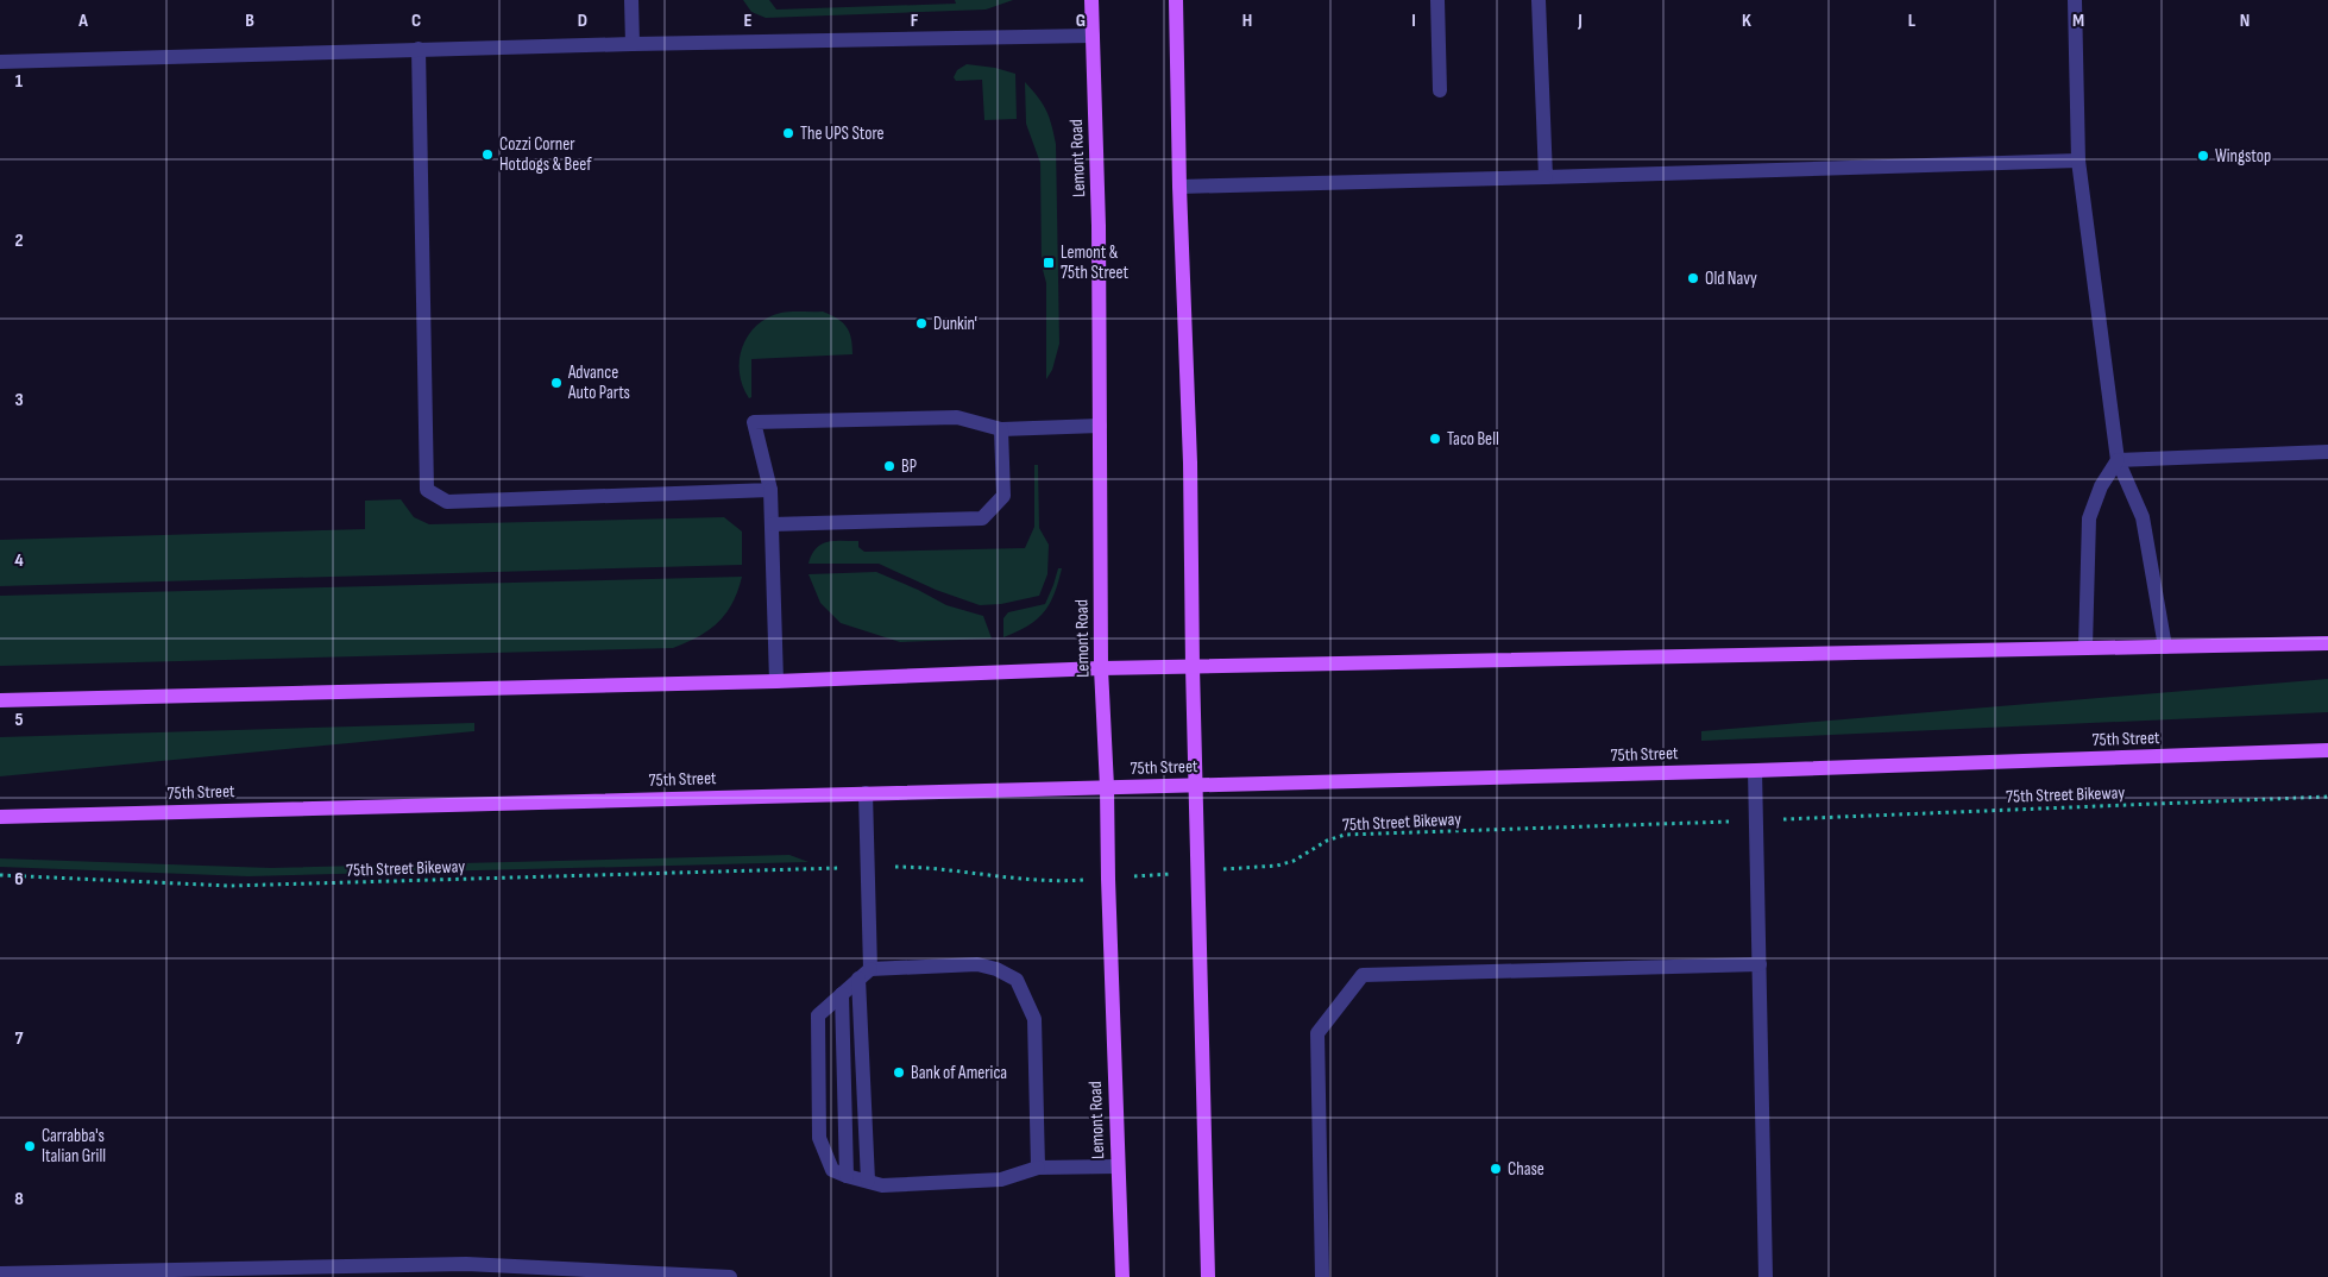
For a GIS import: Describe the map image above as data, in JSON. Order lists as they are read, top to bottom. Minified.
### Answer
{"streets":{"main road":["Lemont Road","75th Street"],"path":["75th Street Bikeway"]},"crossings":[["Lemont Road","75th Street"],["Lemont Road","75th Street Bikeway"]],"places":{"other":["The UPS Store","Cozzi Corner Hotdogs & Beef","Wingstop","Old Navy","Dunkin'","Advance Auto Parts","Taco Bell","BP","Bank of America","Carrabba's Italian Grill","Chase"],"transit":["Lemont & 75th Street"]},"grid":{"columns":["A","B","C","D","E","F","G","H","I","J","K","L","M","N"],"rows":["1","2","3","4","5","6","7","8"]}}
